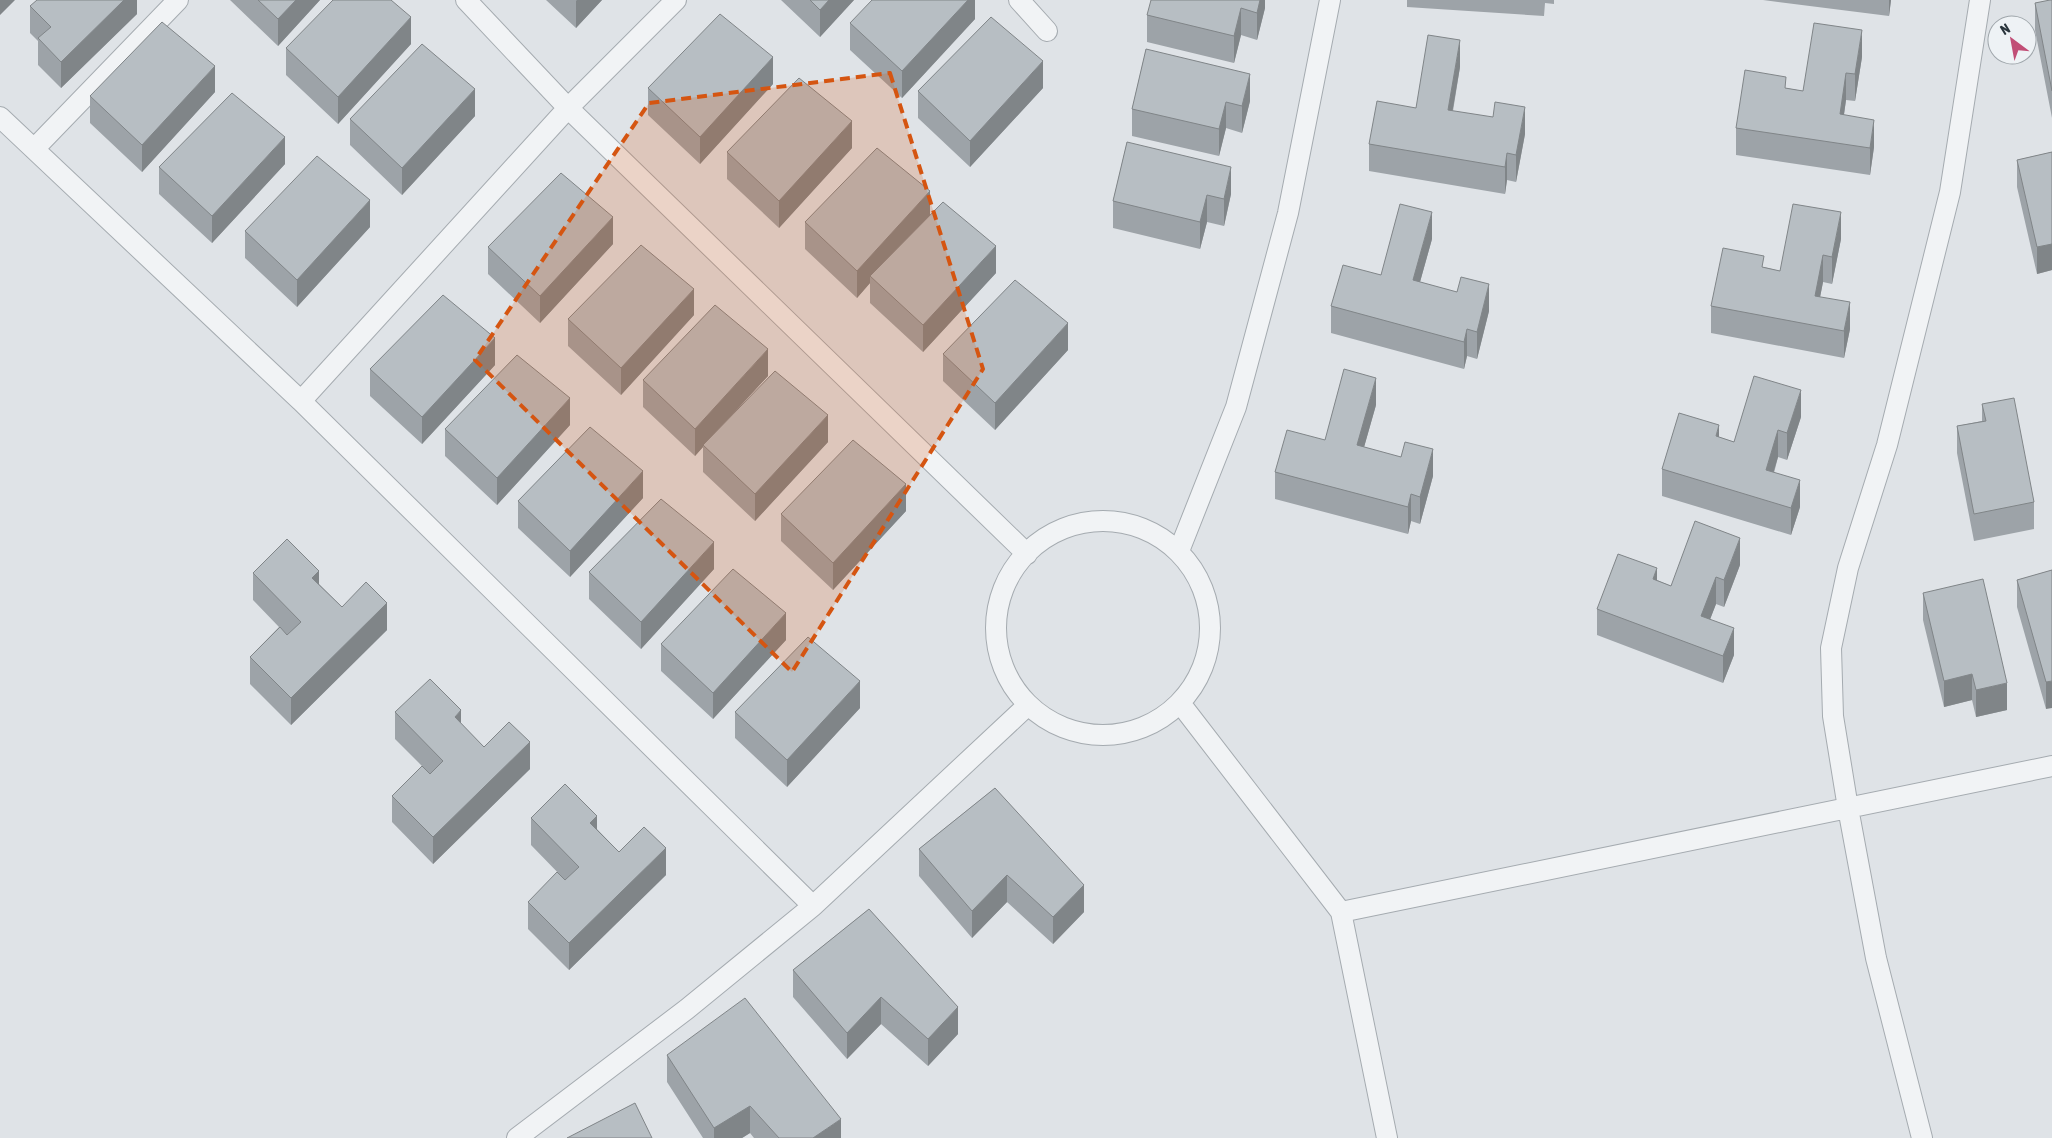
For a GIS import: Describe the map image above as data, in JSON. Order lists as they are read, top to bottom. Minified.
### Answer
{"north":"top left"}
